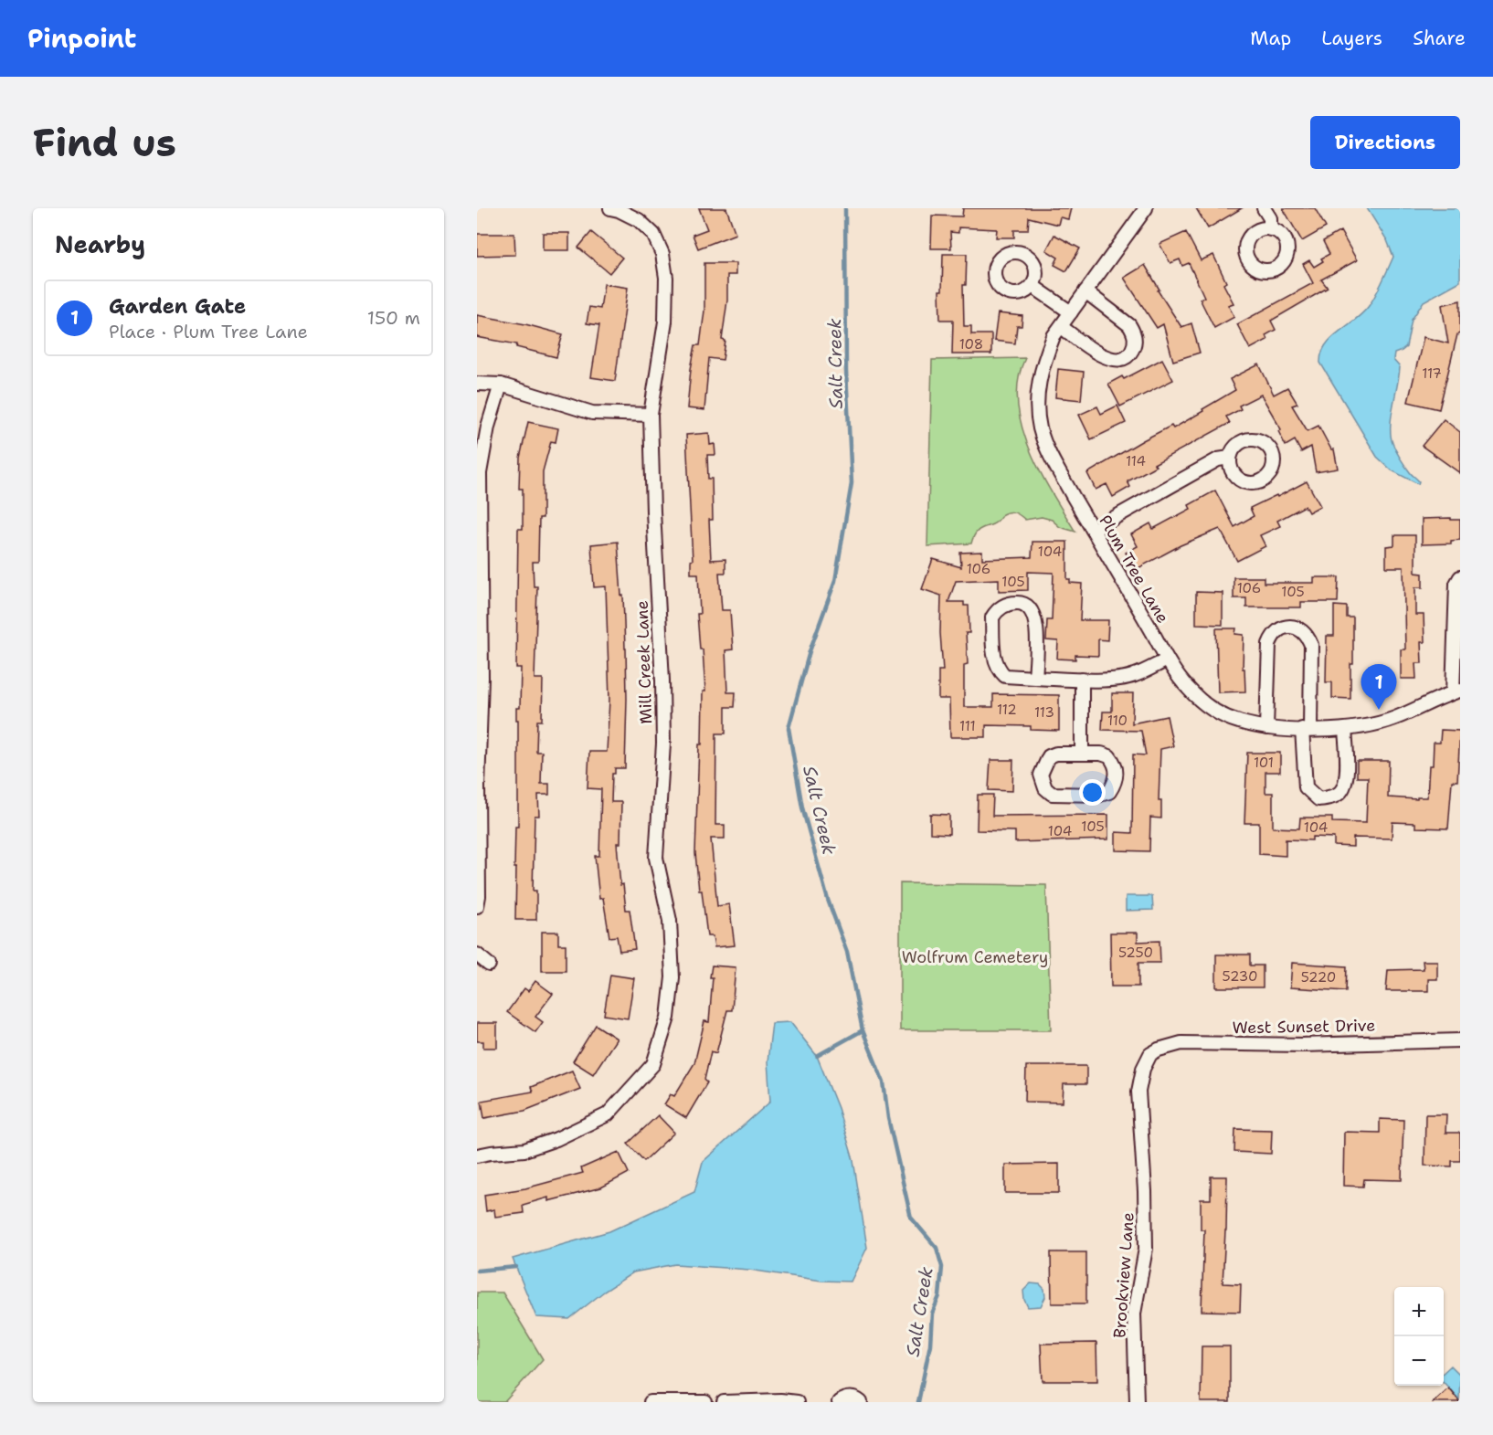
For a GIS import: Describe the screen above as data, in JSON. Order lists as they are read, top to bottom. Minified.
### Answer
{"streets":{"street":["Plum Tree Lane","Mill Creek Lane","West Sunset Drive","Brookview Lane"]},"crossings":[["West Sunset Drive","Brookview Lane"]],"water":["Salt Creek"],"parks":["Wolfrum Cemetery"],"house_numbers":["108","117","114","104","106","105","106","105","112","113","110","111","101","105","104","104","5250","5230","5220"],"page":{"header":"Pinpoint","nav":["Map","Layers","Share"],"buttons":"Directions","title":"Find us","heading":"Nearby","list":[{"mark":"1","name":"Garden Gate","note":"Place · Plum Tree Lane","value":"150 m"}],"pins":"1","map_buttons":["+","−"]}}
